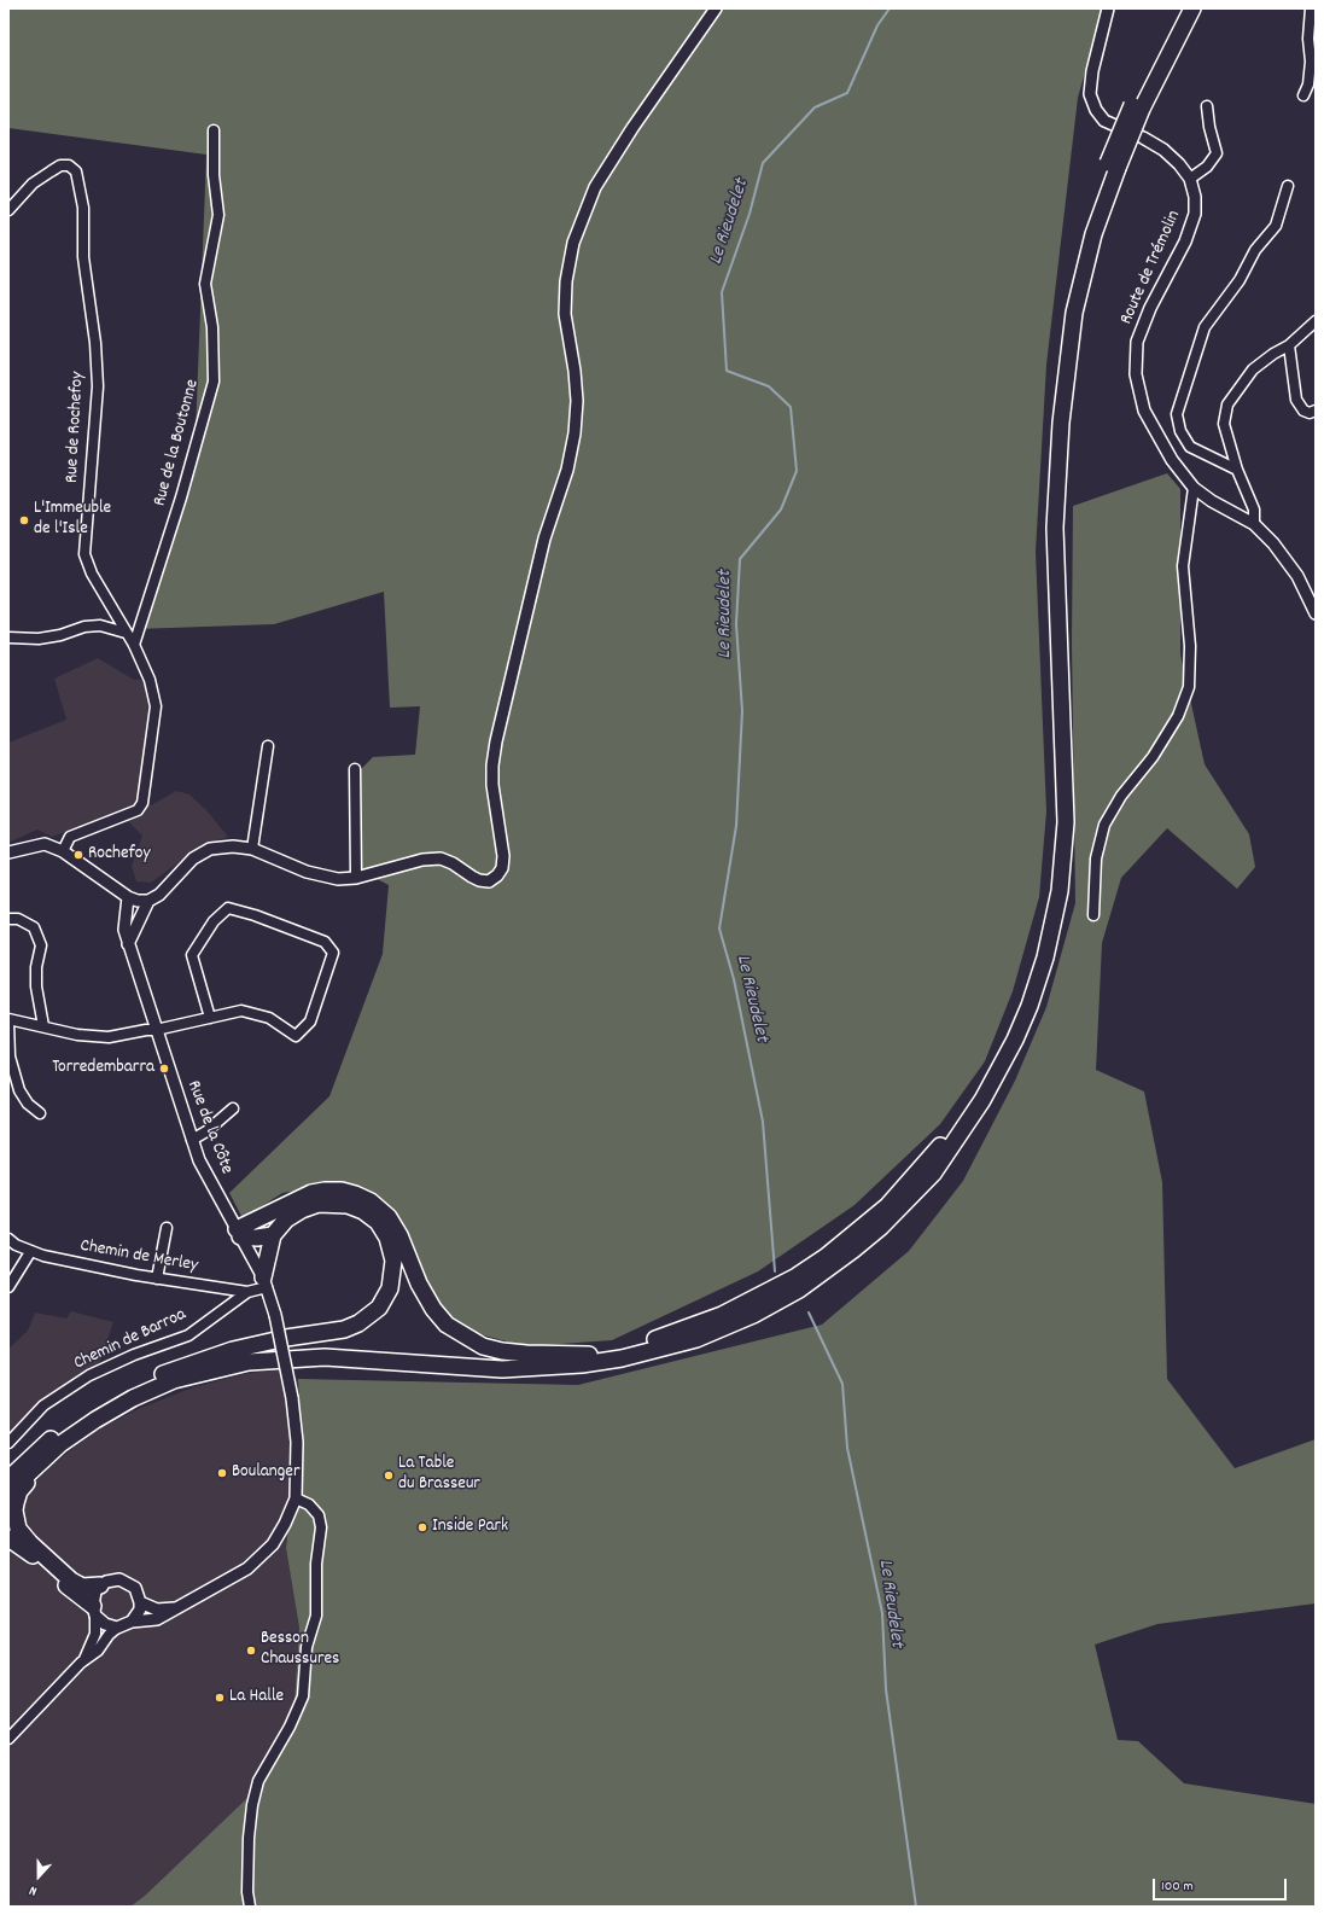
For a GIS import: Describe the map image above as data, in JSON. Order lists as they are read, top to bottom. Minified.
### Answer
{"streets":{"street":["Route de Trémolin","Rue de Rochefoy","Rue de la Boutonne","Rue de la Côte","Chemin de Merley","Chemin de Barroa"]},"crossings":[["Rue de Rochefoy","Rue de la Boutonne"],["Rue de la Côte","Chemin de Merley"],["Chemin de Merley","Chemin de Barroa"]],"water":["Le Rieudelet"],"places":["L'Immeuble de l'Isle","Rochefoy","Torredembarra","Boulanger","La Table du Brasseur","Inside Park","Besson Chaussures","La Halle"],"scale_bar":"100 m","north":"bottom"}
